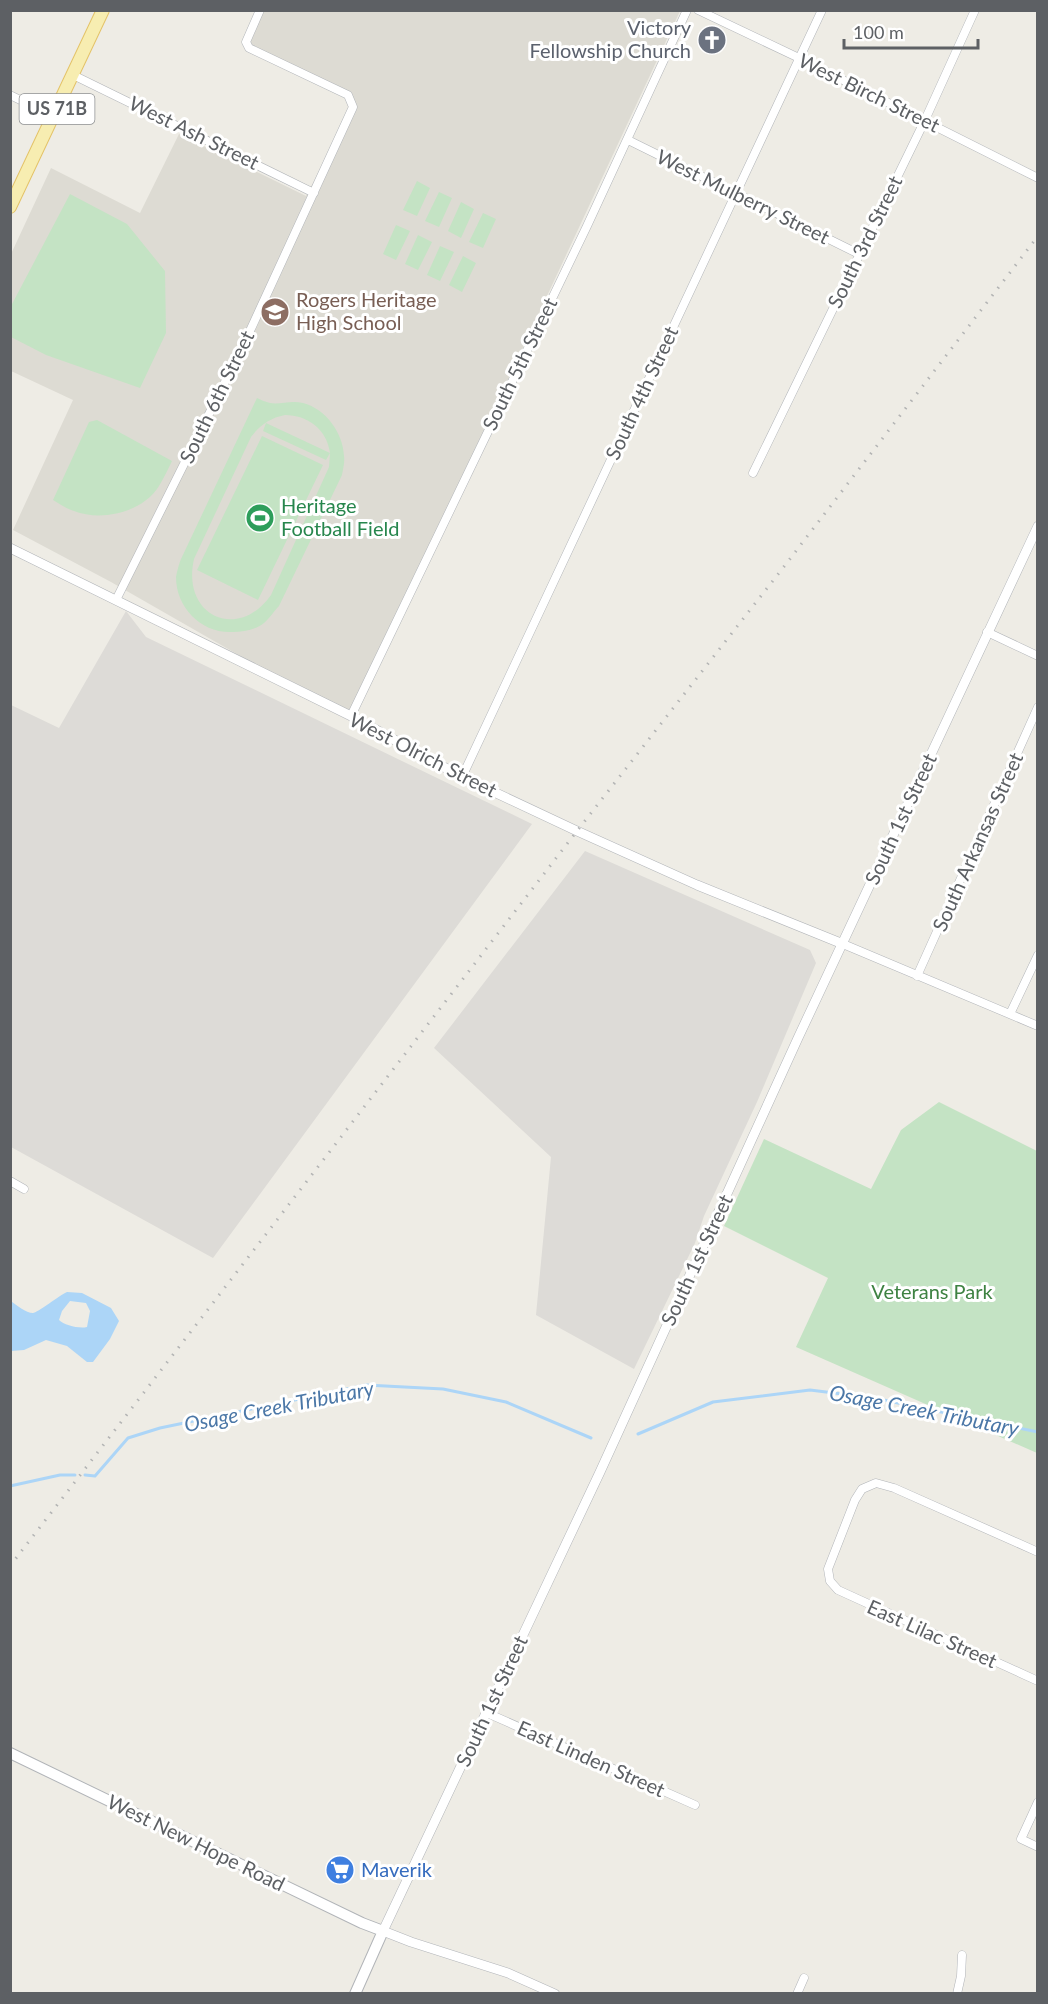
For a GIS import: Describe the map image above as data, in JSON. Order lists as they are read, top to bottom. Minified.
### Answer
{"streets":{"main road":["US 71B","South 1st Street","West New Hope Road"],"street":["West Birch Street","West Ash Street","West Mulberry Street","South 3rd Street","South 5th Street","South 4th Street","South 6th Street","West Olrich Street","South Arkansas Street","East Lilac Street","East Linden Street"]},"crossings":[["West Birch Street","South 3rd Street"],["West Birch Street","South 4th Street"],["US 71B","West Ash Street"],["West Ash Street","South 6th Street"],["West Mulberry Street","South 3rd Street"],["West Mulberry Street","South 5th Street"],["West Mulberry Street","South 4th Street"],["South 5th Street","West Olrich Street"],["South 4th Street","West Olrich Street"],["South 6th Street","West Olrich Street"],["West Olrich Street","South 1st Street"],["South 1st Street","East Linden Street"],["South 1st Street","West New Hope Road"]],"water":["Osage Creek Tributary"],"parks":["Veterans Park"],"places":{"church":["Victory Fellowship Church"],"school or university":["Rogers Heritage High School"],"sports":["Heritage Football Field"],"supermarket":["Maverik"]},"scale_bar":"100 m"}
